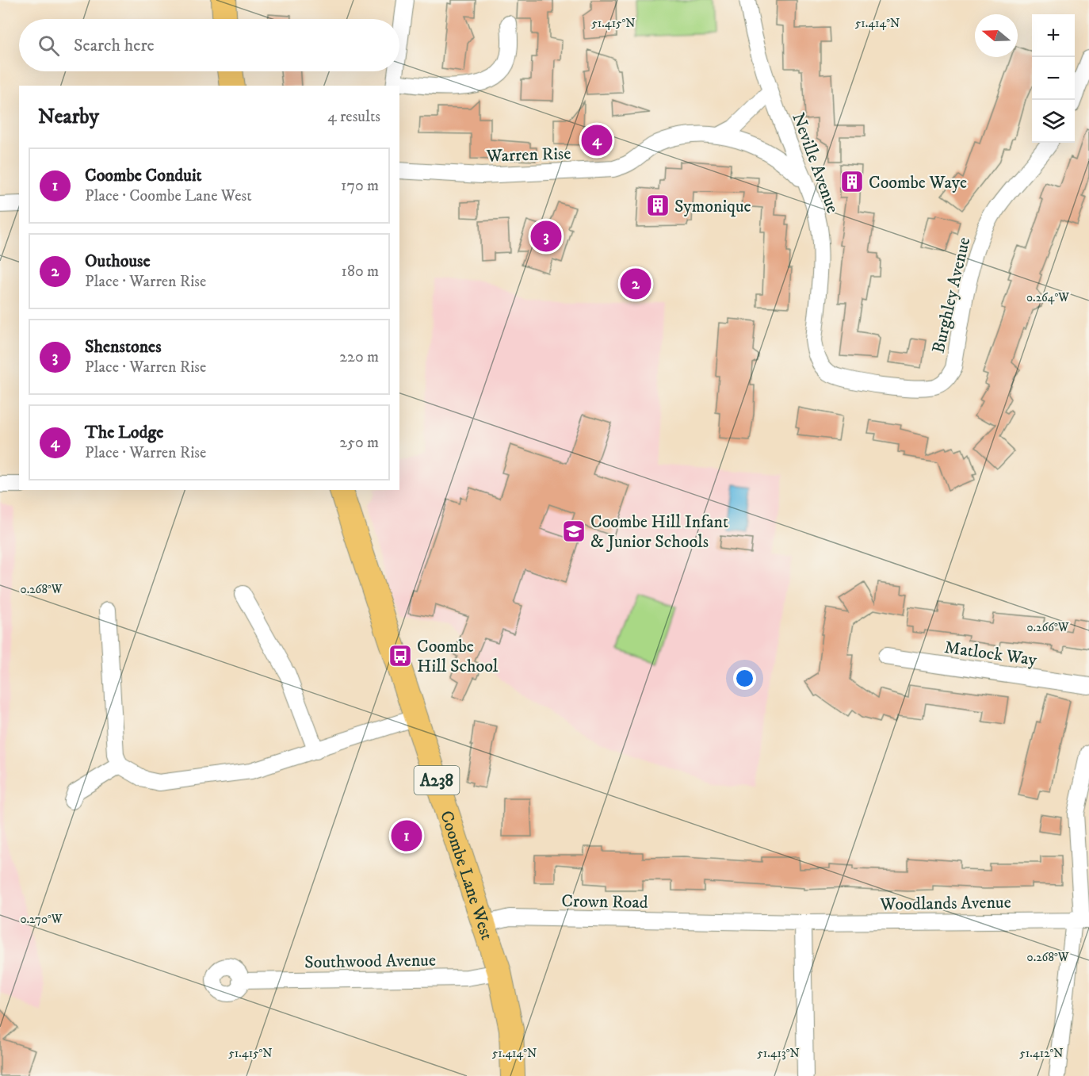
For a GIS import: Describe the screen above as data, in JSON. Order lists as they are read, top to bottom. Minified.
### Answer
{"streets":{"main road":["A238","Coombe Lane West"],"street":["Warren Rise","Neville Avenue","Burghley Avenue","Matlock Way","Crown Road","Woodlands Avenue","Southwood Avenue"]},"crossings":[["Warren Rise","Neville Avenue"],["Neville Avenue","Burghley Avenue"],["Coombe Lane West","Crown Road"],["Coombe Lane West","Southwood Avenue"],["Crown Road","Woodlands Avenue"]],"places":{"building":["Coombe Waye","Symonique"],"school or university":["Coombe Hill Infant & Junior Schools"],"bus stop":["Coombe Hill School"]},"north":"left","page":{"map_buttons":["+","−"],"search":"Search here","heading":["Nearby","4 results"],"pins":["4","3","2","1"],"list":[{"mark":"1","name":"Coombe Conduit","note":"Place · Coombe Lane West","value":"170 m"},{"mark":"2","name":"Outhouse","note":"Place · Warren Rise","value":"180 m"},{"mark":"3","name":"Shenstones","note":"Place · Warren Rise","value":"220 m"},{"mark":"4","name":"The Lodge","note":"Place · Warren Rise","value":"250 m"}]},"coordinates":["51.415°N","51.414°N","0.264°W","0.268°W","0.266°W","0.270°W","51.413°N","51.412°N"]}
